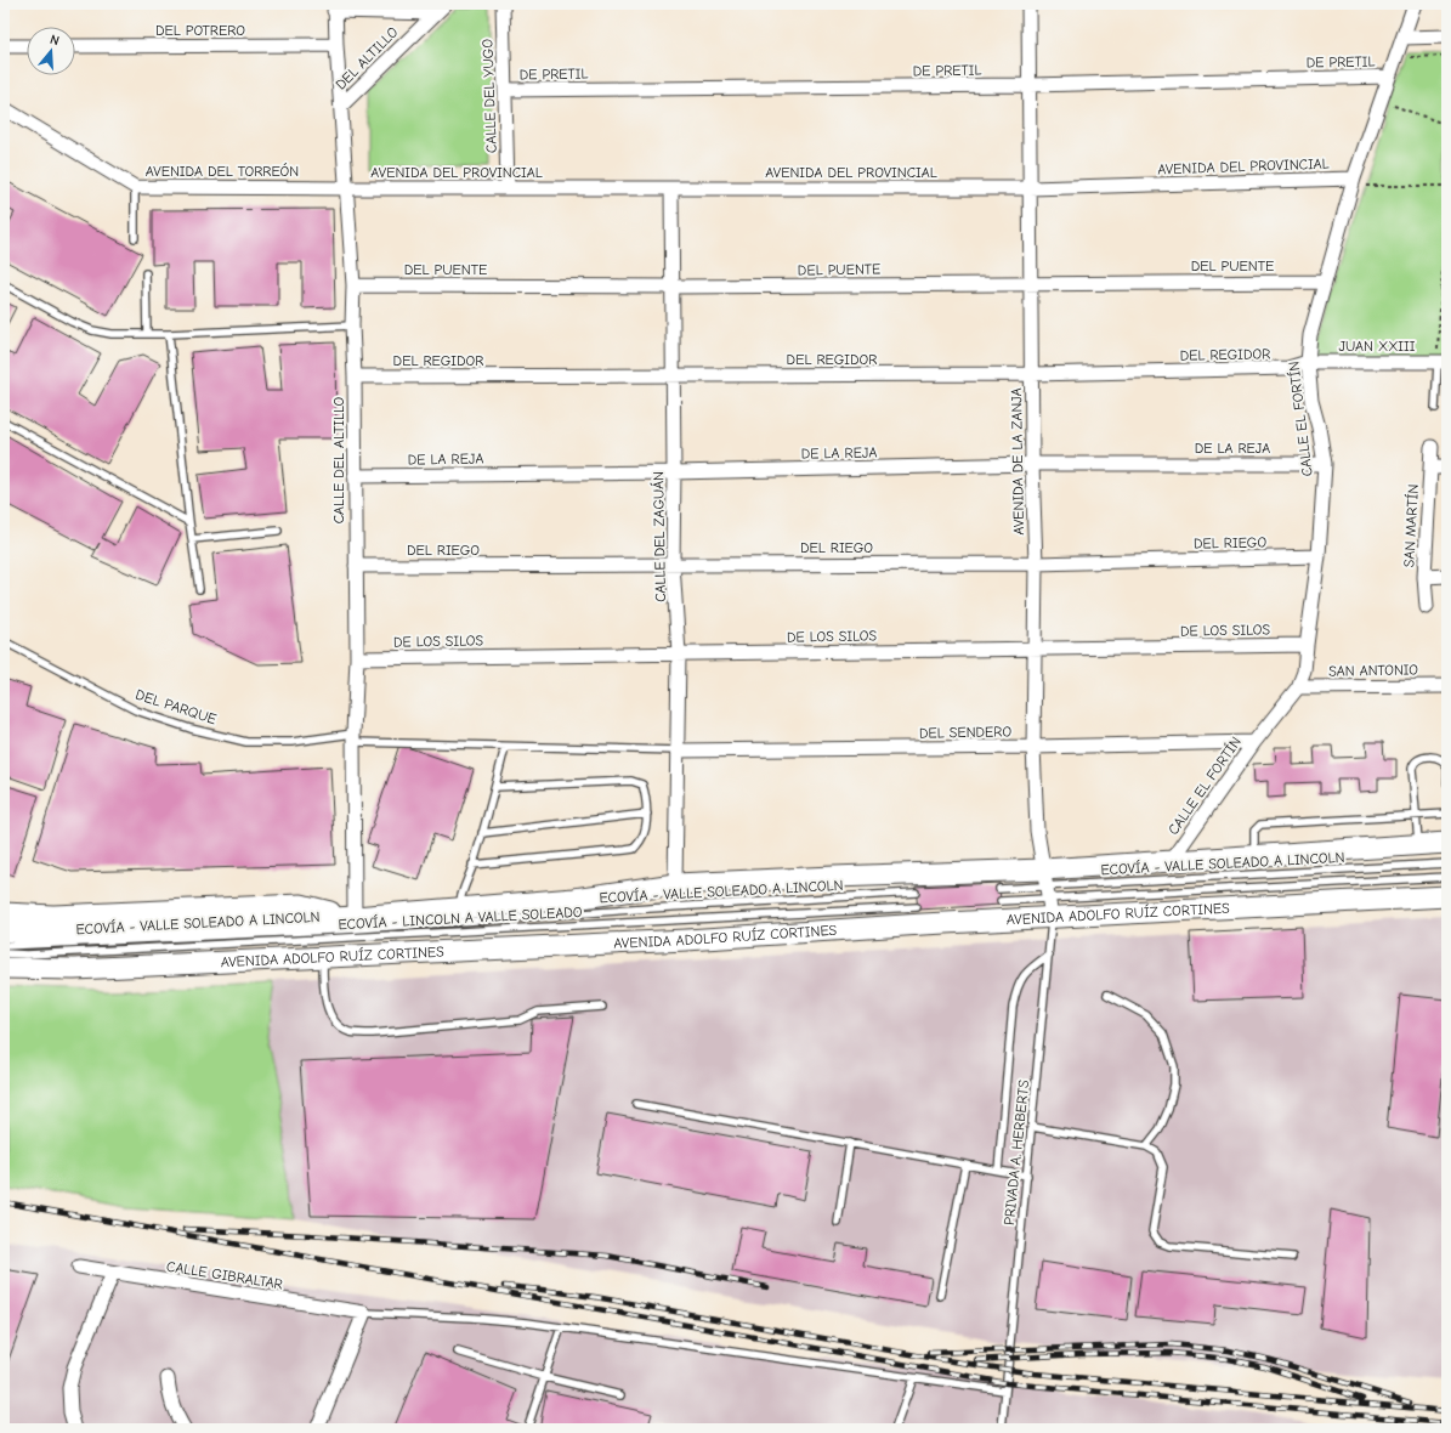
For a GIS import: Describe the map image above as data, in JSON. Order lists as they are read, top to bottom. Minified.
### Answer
{"streets":{"main road":["AVENIDA ADOLFO RUÍZ CORTINES"],"street":["DEL POTRERO","DEL ALTILLO","DE PRETIL","CALLE DEL YUGO","AVENIDA DEL PROVINCIAL","AVENIDA DEL TORREÓN","DEL PUENTE","JUAN XXIII","DEL REGIDOR","CALLE EL FORTÍN","DE LA REJA","CALLE DEL ALTILLO","AVENIDA DE LA ZANJA","SAN MARTÍN","CALLE DEL ZAGUÁN","DEL RIEGO","DE LOS SILOS","SAN ANTONIO","DEL SENDERO","CALLE GIBRALTAR"],"lane":["DEL PARQUE","ECOVÍA - VALLE SOLEADO A LINCOLN","ECOVÍA - LINCOLN A VALLE SOLEADO","PRIVADA A. HERBERTS"]},"crossings":[["DEL POTRERO","CALLE DEL ALTILLO"],["DEL ALTILLO","CALLE DEL ALTILLO"],["DE PRETIL","CALLE DEL YUGO"],["DE PRETIL","CALLE EL FORTÍN"],["DE PRETIL","AVENIDA DE LA ZANJA"],["CALLE DEL YUGO","AVENIDA DEL PROVINCIAL"],["AVENIDA DEL PROVINCIAL","AVENIDA DEL TORREÓN"],["AVENIDA DEL PROVINCIAL","CALLE EL FORTÍN"],["AVENIDA DEL PROVINCIAL","CALLE DEL ALTILLO"],["AVENIDA DEL PROVINCIAL","AVENIDA DE LA ZANJA"],["AVENIDA DEL PROVINCIAL","CALLE DEL ZAGUÁN"],["AVENIDA DEL TORREÓN","CALLE DEL ALTILLO"],["DEL PUENTE","CALLE EL FORTÍN"],["DEL PUENTE","CALLE DEL ALTILLO"],["DEL PUENTE","AVENIDA DE LA ZANJA"],["DEL PUENTE","CALLE DEL ZAGUÁN"],["JUAN XXIII","DEL REGIDOR"],["JUAN XXIII","CALLE EL FORTÍN"],["DEL REGIDOR","CALLE EL FORTÍN"],["DEL REGIDOR","CALLE DEL ALTILLO"],["DEL REGIDOR","AVENIDA DE LA ZANJA"],["DEL REGIDOR","CALLE DEL ZAGUÁN"],["CALLE EL FORTÍN","DE LA REJA"],["CALLE EL FORTÍN","DEL RIEGO"],["CALLE EL FORTÍN","DE LOS SILOS"],["CALLE EL FORTÍN","SAN ANTONIO"],["CALLE EL FORTÍN","DEL SENDERO"],["CALLE EL FORTÍN","AVENIDA ADOLFO RUÍZ CORTINES"],["DE LA REJA","CALLE DEL ALTILLO"],["DE LA REJA","AVENIDA DE LA ZANJA"],["DE LA REJA","CALLE DEL ZAGUÁN"],["CALLE DEL ALTILLO","DEL RIEGO"],["CALLE DEL ALTILLO","DE LOS SILOS"],["CALLE DEL ALTILLO","DEL PARQUE"],["CALLE DEL ALTILLO","AVENIDA ADOLFO RUÍZ CORTINES"],["AVENIDA DE LA ZANJA","DEL RIEGO"],["AVENIDA DE LA ZANJA","DE LOS SILOS"],["AVENIDA DE LA ZANJA","DEL SENDERO"],["AVENIDA DE LA ZANJA","ECOVÍA - VALLE SOLEADO A LINCOLN"],["AVENIDA DE LA ZANJA","AVENIDA ADOLFO RUÍZ CORTINES"],["AVENIDA DE LA ZANJA","PRIVADA A. HERBERTS"],["CALLE DEL ZAGUÁN","DEL RIEGO"],["CALLE DEL ZAGUÁN","DE LOS SILOS"],["CALLE DEL ZAGUÁN","DEL PARQUE"],["CALLE DEL ZAGUÁN","DEL SENDERO"],["CALLE DEL ZAGUÁN","AVENIDA ADOLFO RUÍZ CORTINES"],["DEL PARQUE","DEL SENDERO"],["ECOVÍA - VALLE SOLEADO A LINCOLN","AVENIDA ADOLFO RUÍZ CORTINES"],["ECOVÍA - VALLE SOLEADO A LINCOLN","PRIVADA A. HERBERTS"],["AVENIDA ADOLFO RUÍZ CORTINES","PRIVADA A. HERBERTS"]],"north":"top"}
